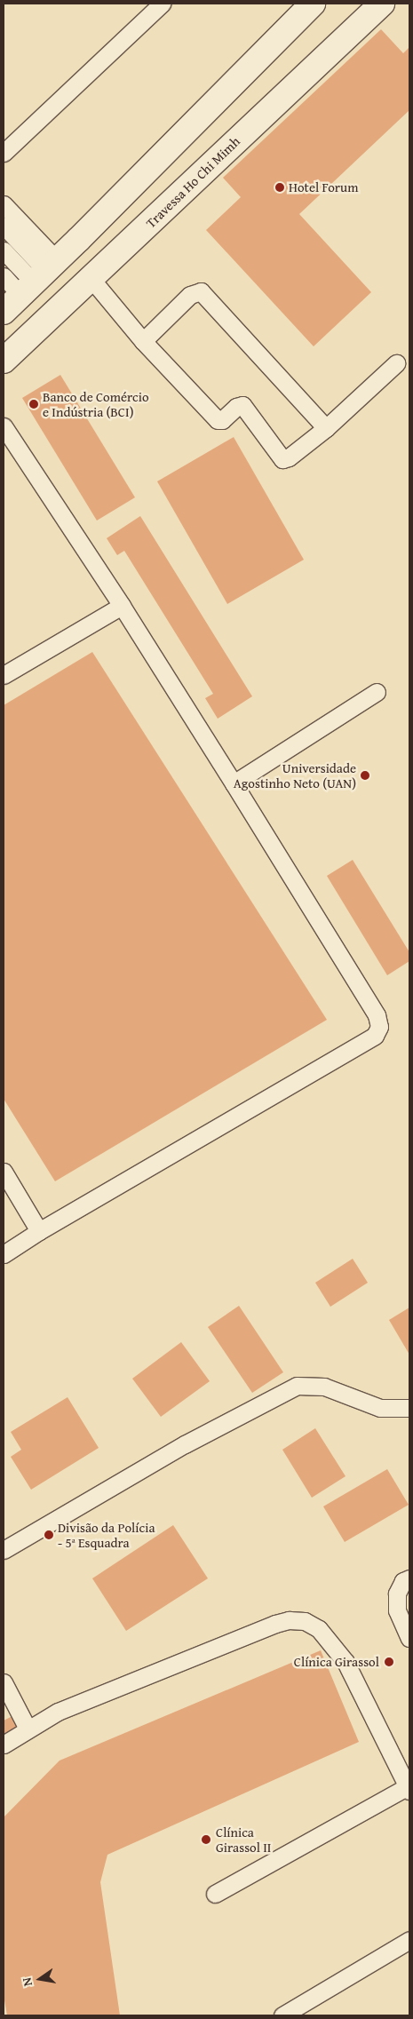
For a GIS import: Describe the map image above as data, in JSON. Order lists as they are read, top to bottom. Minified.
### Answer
{"streets":{"street":["Travessa Ho Chi Mimh"]},"places":["Hotel Forum","Banco de Comércio e Indústria (BCI)","Universidade Agostinho Neto (UAN)","Divisão da Polícia - 5ª Esquadra","Clínica Girassol","Clínica Girassol II"],"north":"left"}
